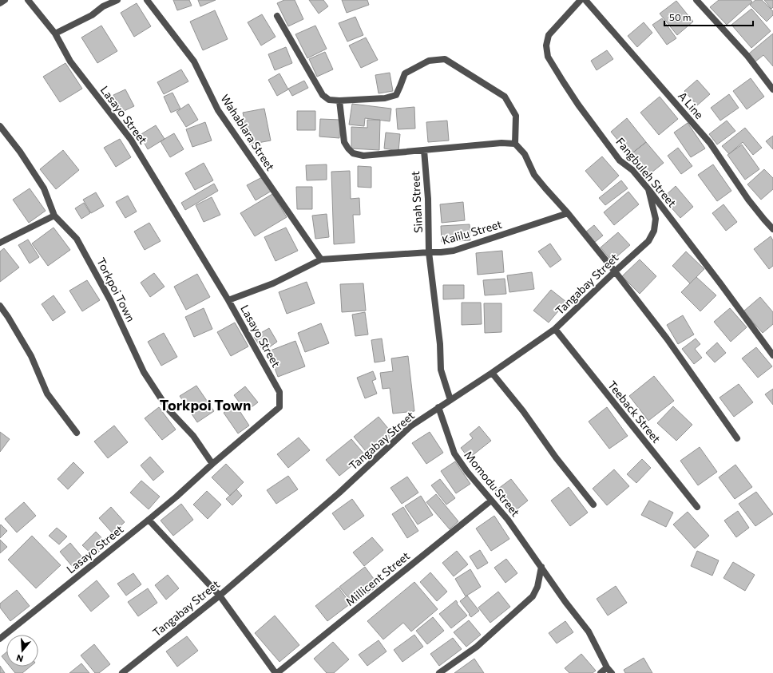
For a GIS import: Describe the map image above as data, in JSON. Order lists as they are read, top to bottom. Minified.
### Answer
{"streets":{"street":["A Line","Lasayo Street","Wahablara Street","Fangbuleh Street","Sinah Street","Kalilu Street","Tangabay Street","Torkpoi Town","Teeback Street","Momodu Street","Millicent Street"]},"crossings":[["Lasayo Street","Torkpoi Town"],["Wahablara Street","Kalilu Street"],["Fangbuleh Street","Tangabay Street"],["Sinah Street","Kalilu Street"],["Sinah Street","Tangabay Street"],["Tangabay Street","Teeback Street"],["Tangabay Street","Momodu Street"],["Momodu Street","Millicent Street"]],"districts":["Torkpoi Town"],"scale_bar":"50 m","north":"bottom"}
